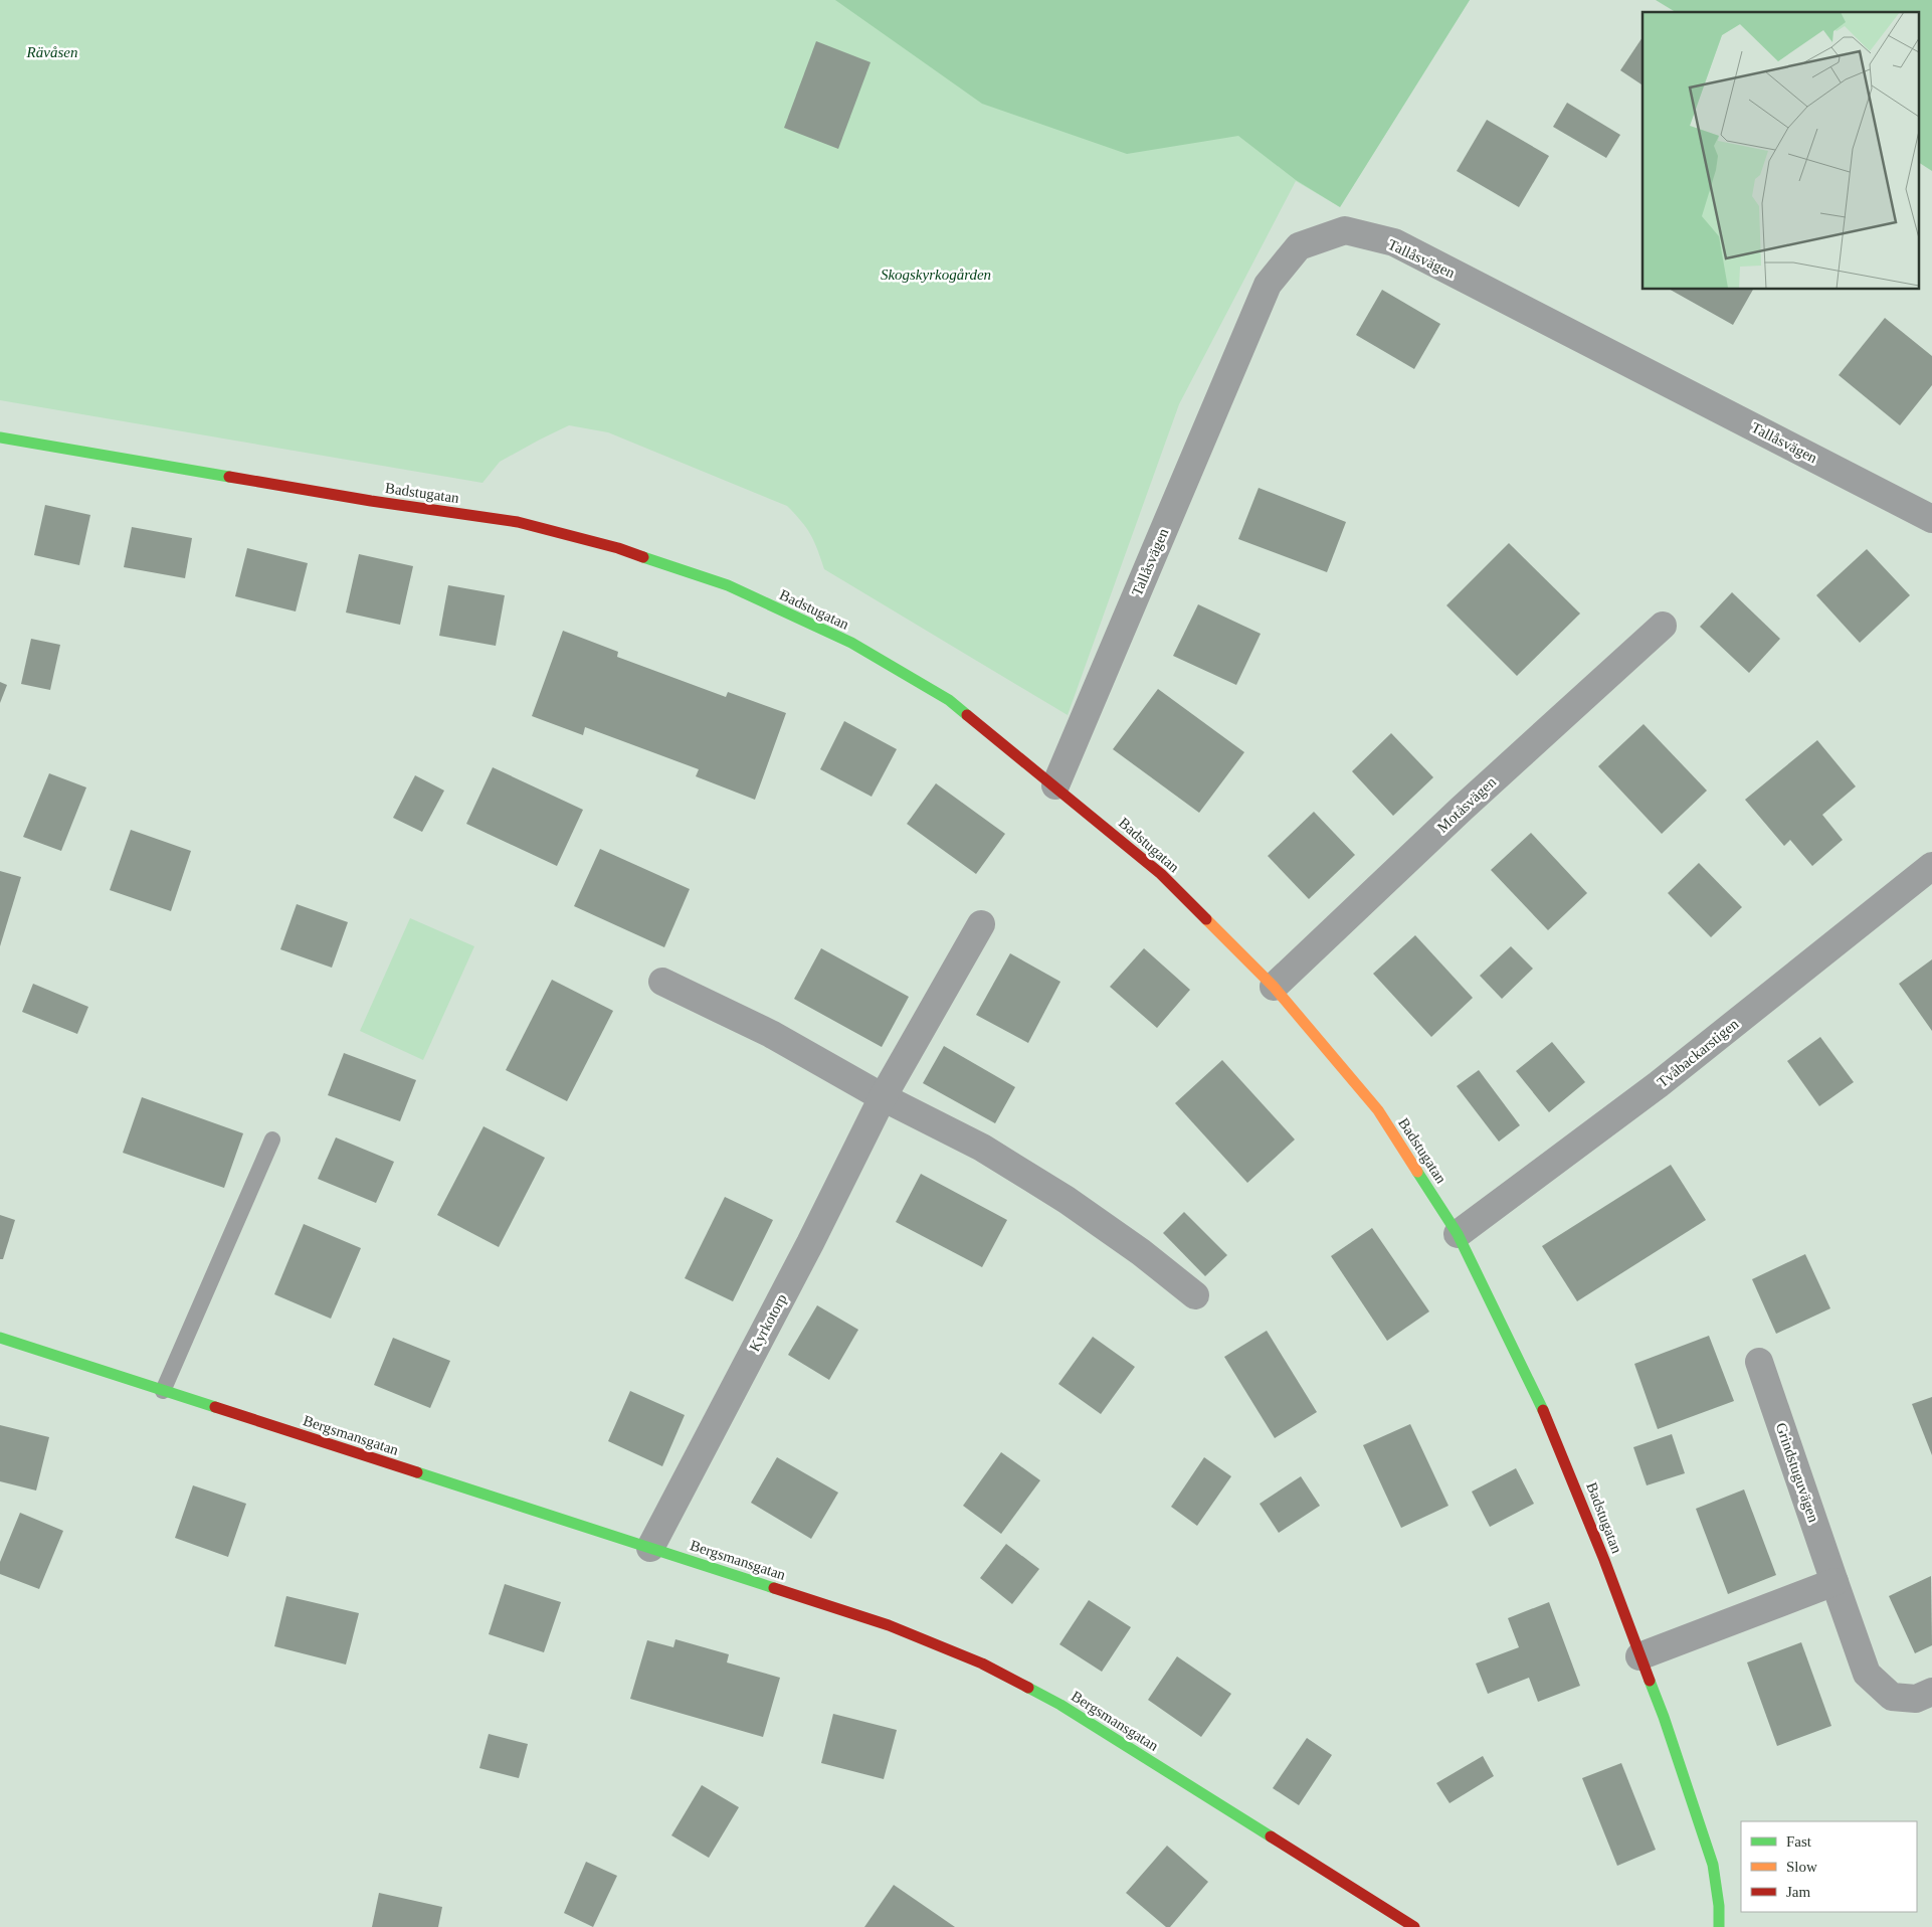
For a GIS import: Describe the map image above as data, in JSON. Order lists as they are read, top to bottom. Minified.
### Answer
{"streets":{"street":["Tallåsvägen","Badstugatan","Motåsvägen","Tvåbackarstigen","Kyrkotorp","Bergsmansgatan","Grindstuguvägen"]},"crossings":[["Tallåsvägen","Badstugatan"],["Badstugatan","Motåsvägen"],["Badstugatan","Tvåbackarstigen"],["Kyrkotorp","Bergsmansgatan"]],"parks":["Rävåsen","Skogskyrkogården"],"legend":["Fast","Slow","Jam"]}
